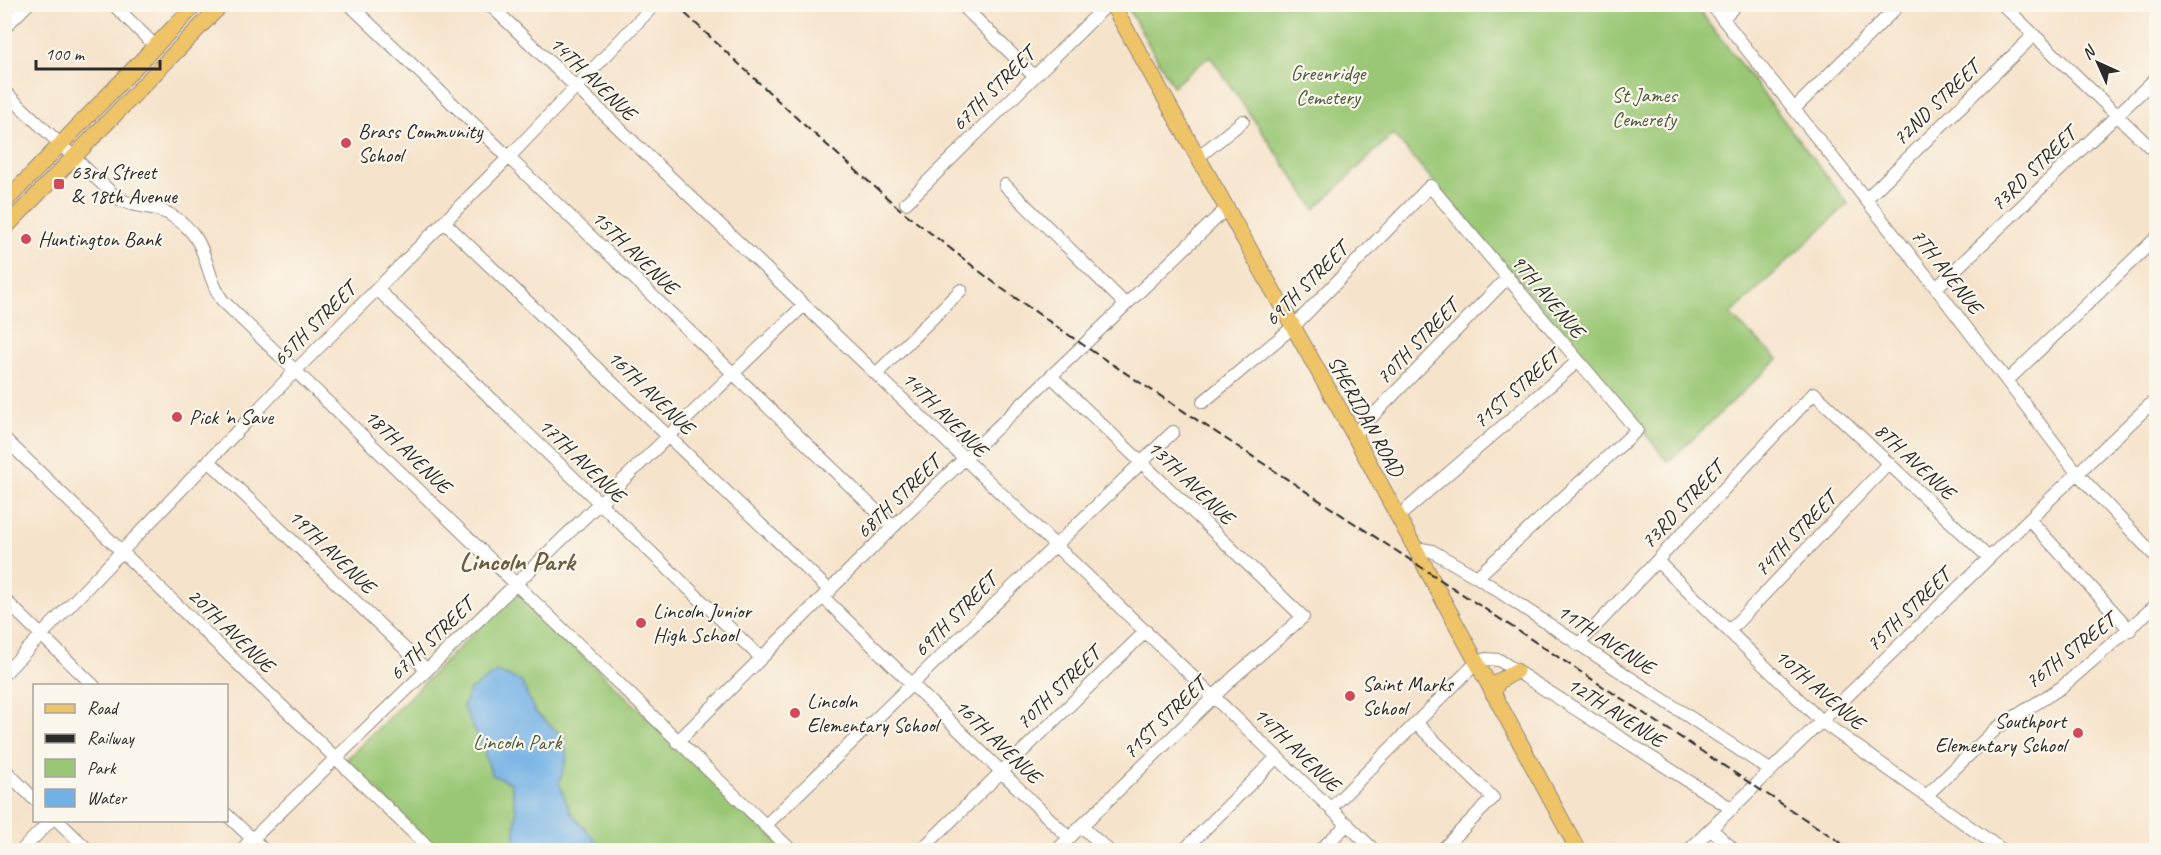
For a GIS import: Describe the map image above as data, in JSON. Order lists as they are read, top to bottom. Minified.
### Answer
{"streets":{"main road":["SHERIDAN ROAD"],"street":["14TH AVENUE","67TH STREET","72ND STREET","73RD STREET","15TH AVENUE","7TH AVENUE","69TH STREET","9TH AVENUE","65TH STREET","70TH STREET","71ST STREET","16TH AVENUE","18TH AVENUE","17TH AVENUE","8TH AVENUE","13TH AVENUE","68TH STREET","74TH STREET","19TH AVENUE","75TH STREET","20TH AVENUE","11TH AVENUE","76TH STREET","10TH AVENUE","12TH AVENUE"]},"crossings":[["14TH AVENUE","67TH STREET"],["14TH AVENUE","69TH STREET"],["14TH AVENUE","65TH STREET"],["14TH AVENUE","70TH STREET"],["14TH AVENUE","71ST STREET"],["14TH AVENUE","68TH STREET"],["67TH STREET","15TH AVENUE"],["67TH STREET","16TH AVENUE"],["67TH STREET","SHERIDAN ROAD"],["67TH STREET","18TH AVENUE"],["67TH STREET","17TH AVENUE"],["67TH STREET","19TH AVENUE"],["67TH STREET","20TH AVENUE"],["72ND STREET","7TH AVENUE"],["73RD STREET","7TH AVENUE"],["73RD STREET","8TH AVENUE"],["73RD STREET","11TH AVENUE"],["73RD STREET","10TH AVENUE"],["15TH AVENUE","65TH STREET"],["15TH AVENUE","68TH STREET"],["7TH AVENUE","75TH STREET"],["69TH STREET","9TH AVENUE"],["69TH STREET","16TH AVENUE"],["69TH STREET","SHERIDAN ROAD"],["69TH STREET","18TH AVENUE"],["69TH STREET","13TH AVENUE"],["9TH AVENUE","70TH STREET"],["9TH AVENUE","71ST STREET"],["9TH AVENUE","11TH AVENUE"],["65TH STREET","16TH AVENUE"],["65TH STREET","18TH AVENUE"],["65TH STREET","17TH AVENUE"],["65TH STREET","19TH AVENUE"],["65TH STREET","20TH AVENUE"],["70TH STREET","16TH AVENUE"],["70TH STREET","SHERIDAN ROAD"],["71ST STREET","16TH AVENUE"],["71ST STREET","SHERIDAN ROAD"],["71ST STREET","13TH AVENUE"],["16TH AVENUE","68TH STREET"],["SHERIDAN ROAD","68TH STREET"],["SHERIDAN ROAD","11TH AVENUE"],["SHERIDAN ROAD","12TH AVENUE"],["18TH AVENUE","68TH STREET"],["17TH AVENUE","68TH STREET"],["8TH AVENUE","74TH STREET"],["8TH AVENUE","75TH STREET"],["13TH AVENUE","68TH STREET"],["74TH STREET","10TH AVENUE"],["75TH STREET","11TH AVENUE"],["75TH STREET","10TH AVENUE"],["75TH STREET","12TH AVENUE"],["76TH STREET","10TH AVENUE"]],"districts":["Lincoln Park"],"parks":["Greenridge Cemetery","St James Cemerety","Lincoln Park"],"places":{"other":["Brass Community School","Huntington Bank","Pick 'n Save","Lincoln Junior High School","Saint Marks School","Lincoln Elementary School","Southport Elementary School"],"transit":["63rd Street & 18th Avenue"]},"legend":["Road","Railway","Park","Water"],"scale_bar":"100 m","north":"top left"}
